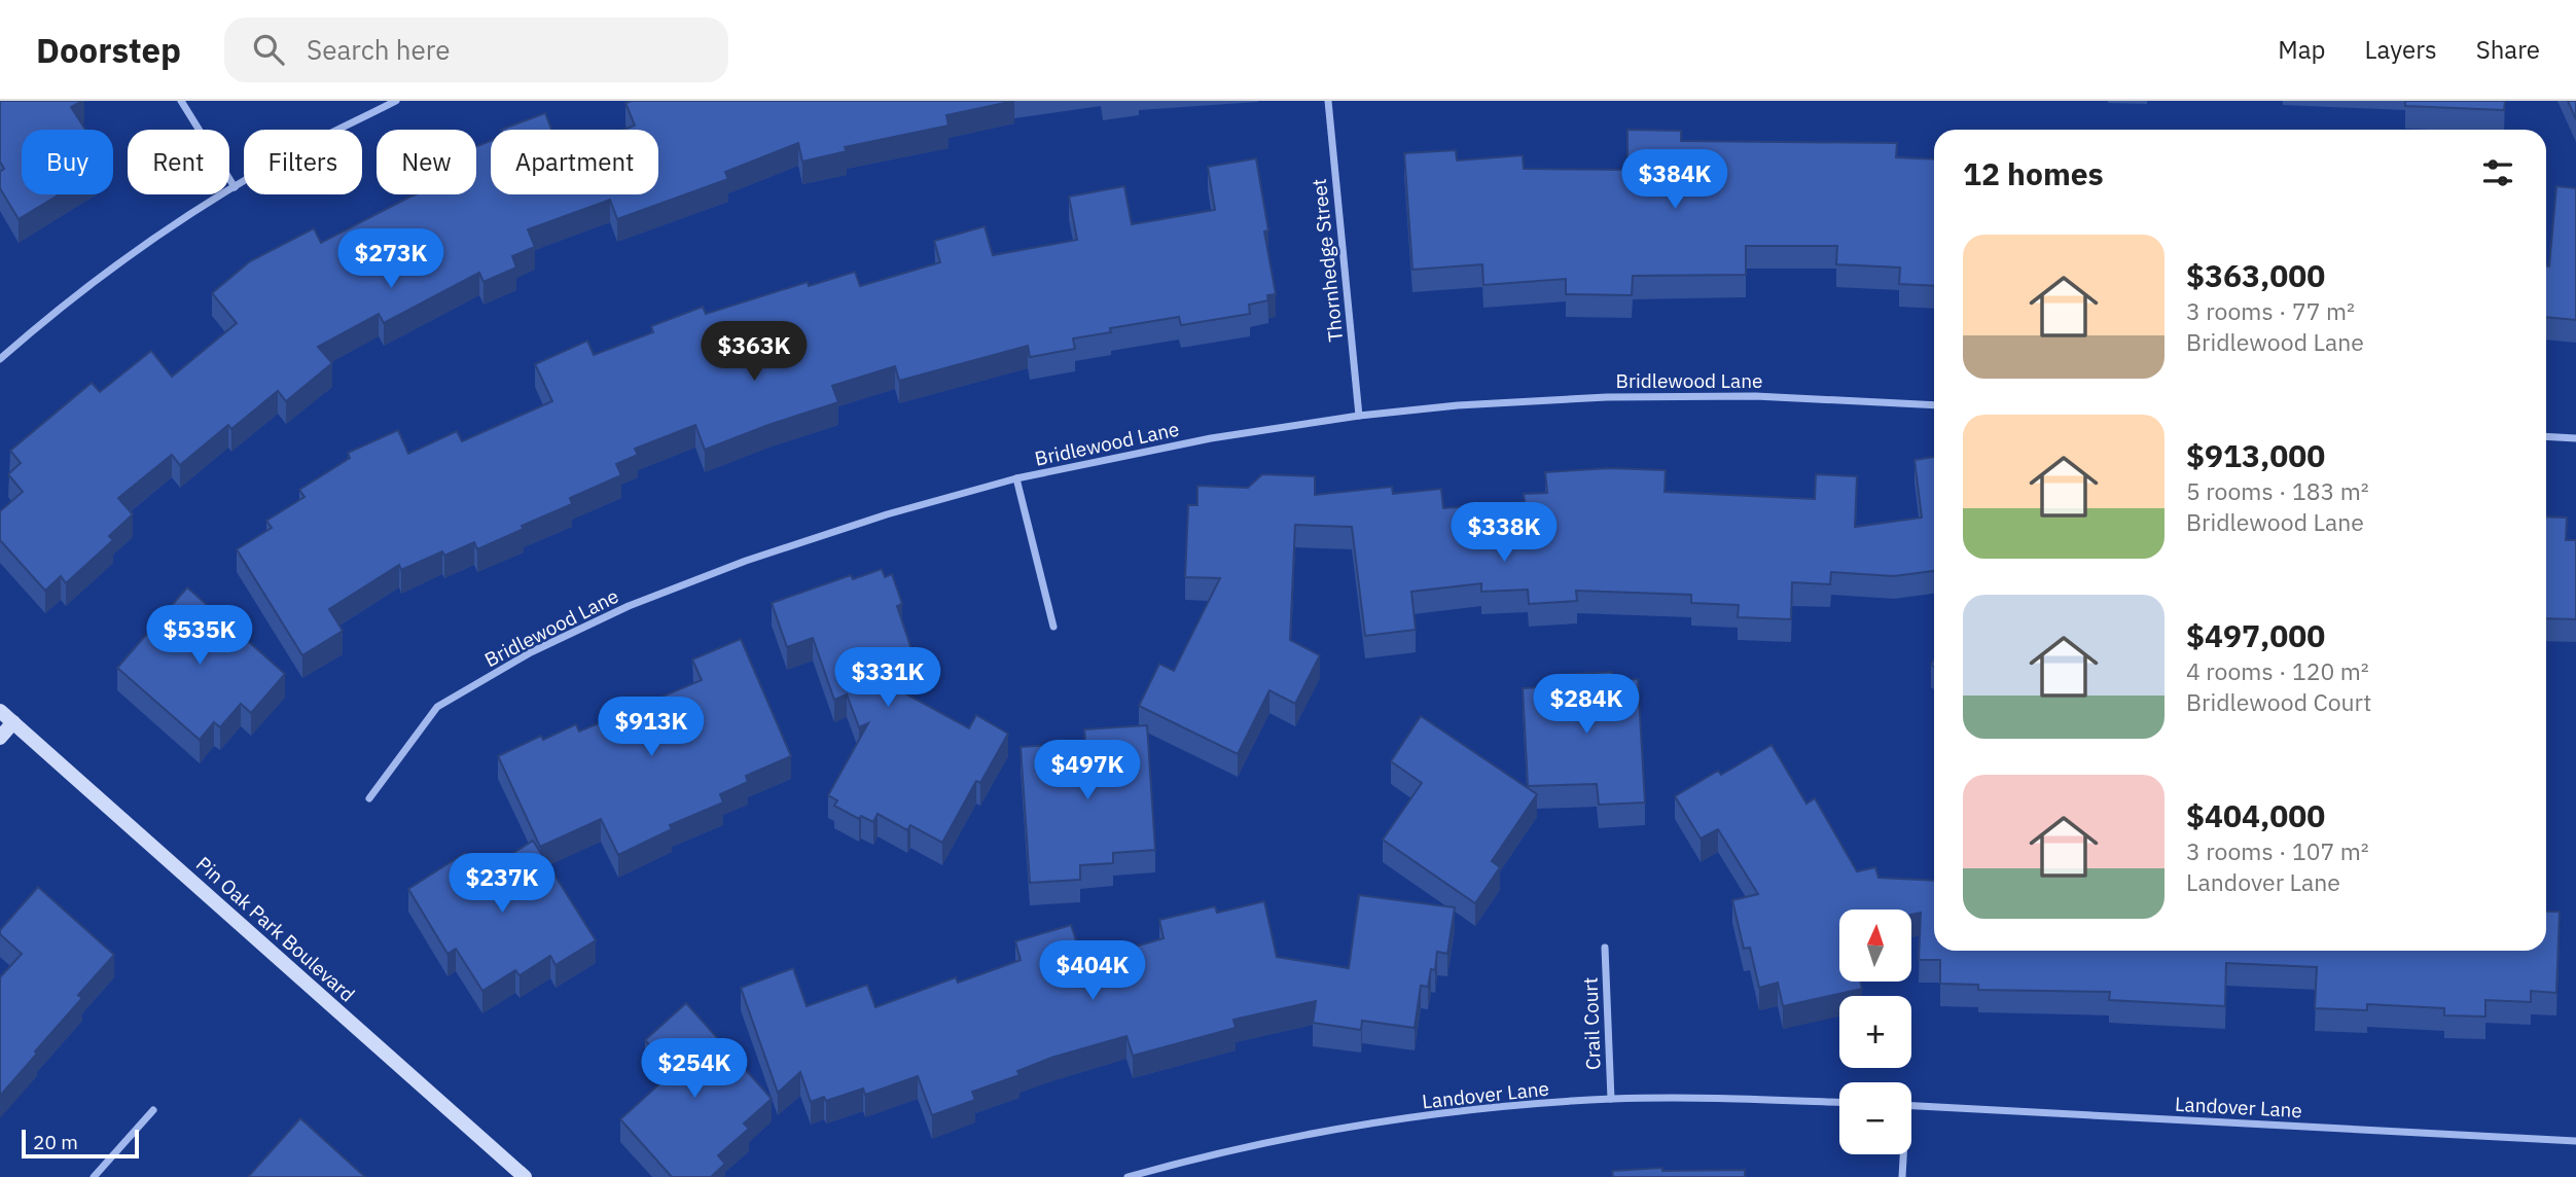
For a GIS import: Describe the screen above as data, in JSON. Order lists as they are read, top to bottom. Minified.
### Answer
{"streets":{"street":["Thornhedge Street","Bridlewood Lane","Pin Oak Park Boulevard","Crail Court","Landover Lane"]},"crossings":[["Thornhedge Street","Bridlewood Lane"],["Crail Court","Landover Lane"]],"scale_bar":"20 m","north":"top","page":{"header":"Doorstep","search":"Search here","nav":["Map","Layers","Share"],"chip":["Buy","Rent","Filters","New","Apartment"],"heading":"12 homes","price":["$384K","$273K","$363K","$338K","$535K","$331K","$284K","$913K","$497K","$237K","$404K","$254K"],"list":[{"name":"$363,000","note":"3 rooms · 77 m² · Bridlewood Lane"},{"name":"$913,000","note":"5 rooms · 183 m² · Bridlewood Lane"},{"name":"$497,000","note":"4 rooms · 120 m² · Bridlewood Court"},{"name":"$404,000","note":"3 rooms · 107 m² · Landover Lane"}],"map_buttons":["+","−"],"scale":"20 m"}}
